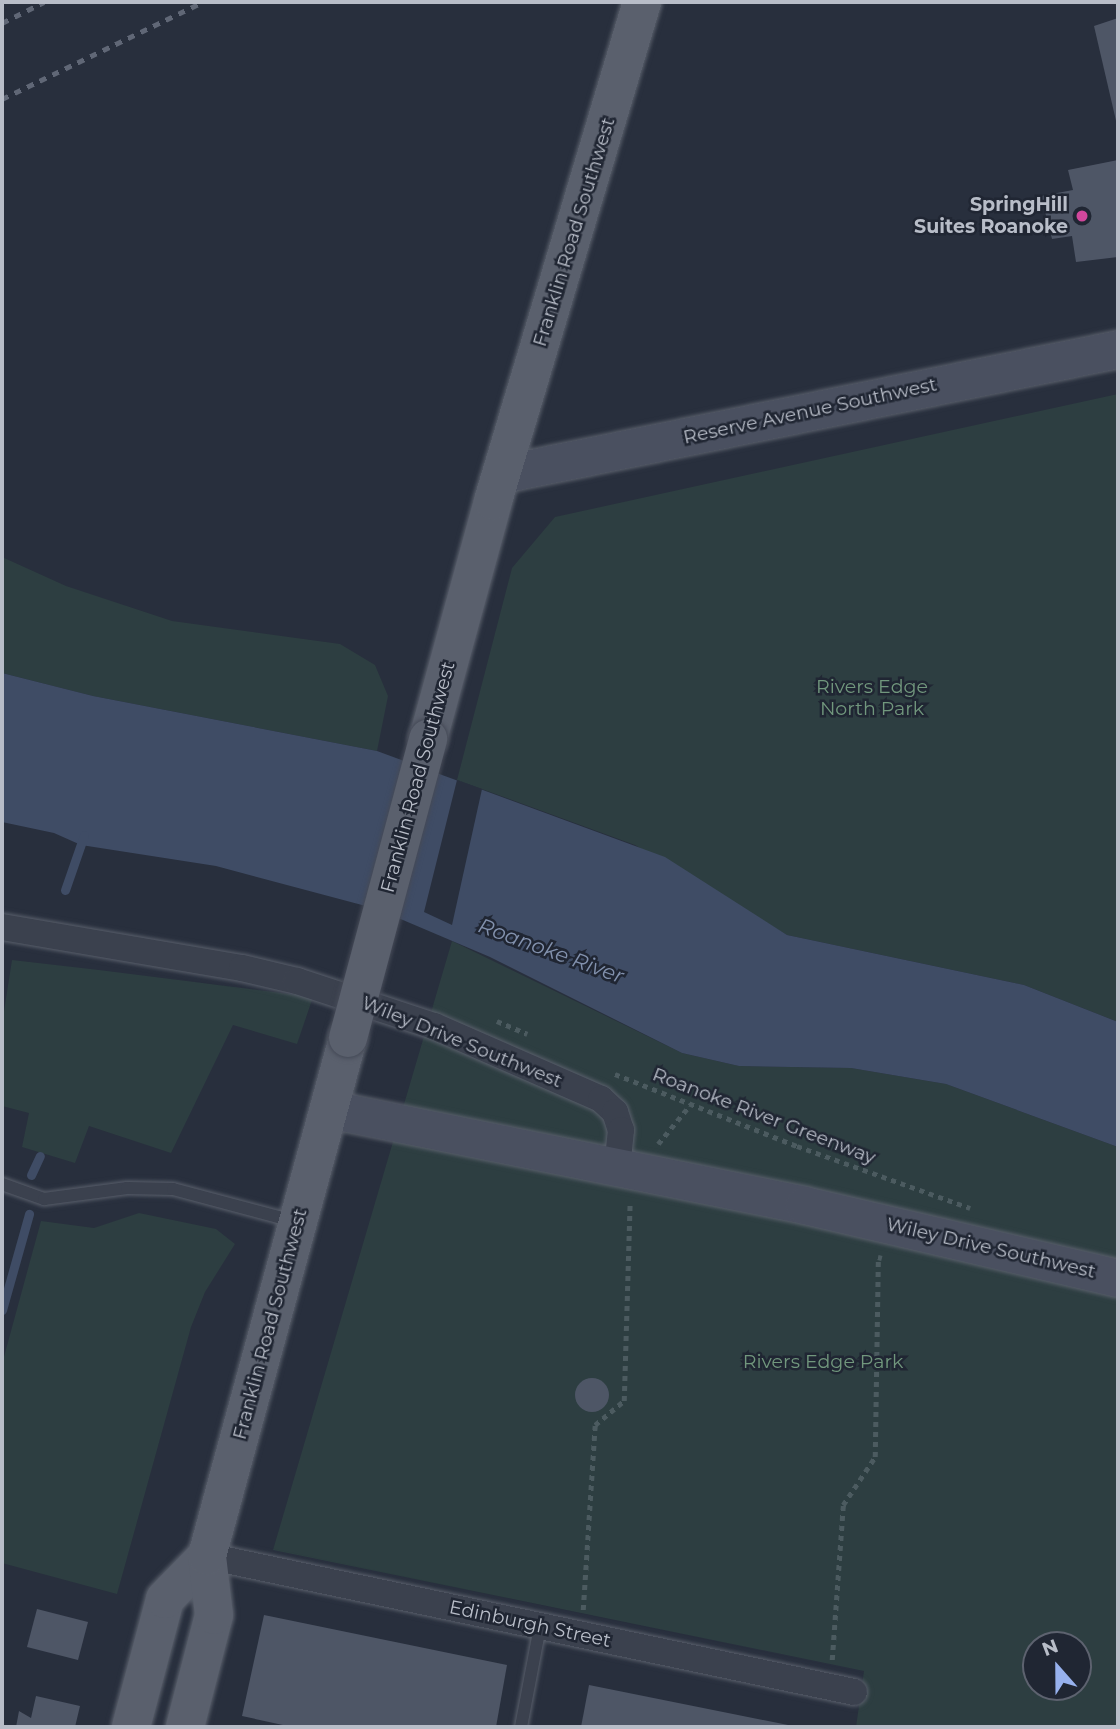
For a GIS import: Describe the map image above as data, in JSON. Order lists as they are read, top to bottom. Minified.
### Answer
{"streets":{"main road":["Franklin Road Southwest"],"street":["Reserve Avenue Southwest","Wiley Drive Southwest","Edinburgh Street"],"path":["Roanoke River Greenway"]},"crossings":[["Franklin Road Southwest","Reserve Avenue Southwest"],["Franklin Road Southwest","Wiley Drive Southwest"],["Franklin Road Southwest","Edinburgh Street"]],"water":["Roanoke River"],"parks":["Rivers Edge North Park","Rivers Edge Park"],"places":["SpringHill Suites Roanoke"],"north":"top"}
